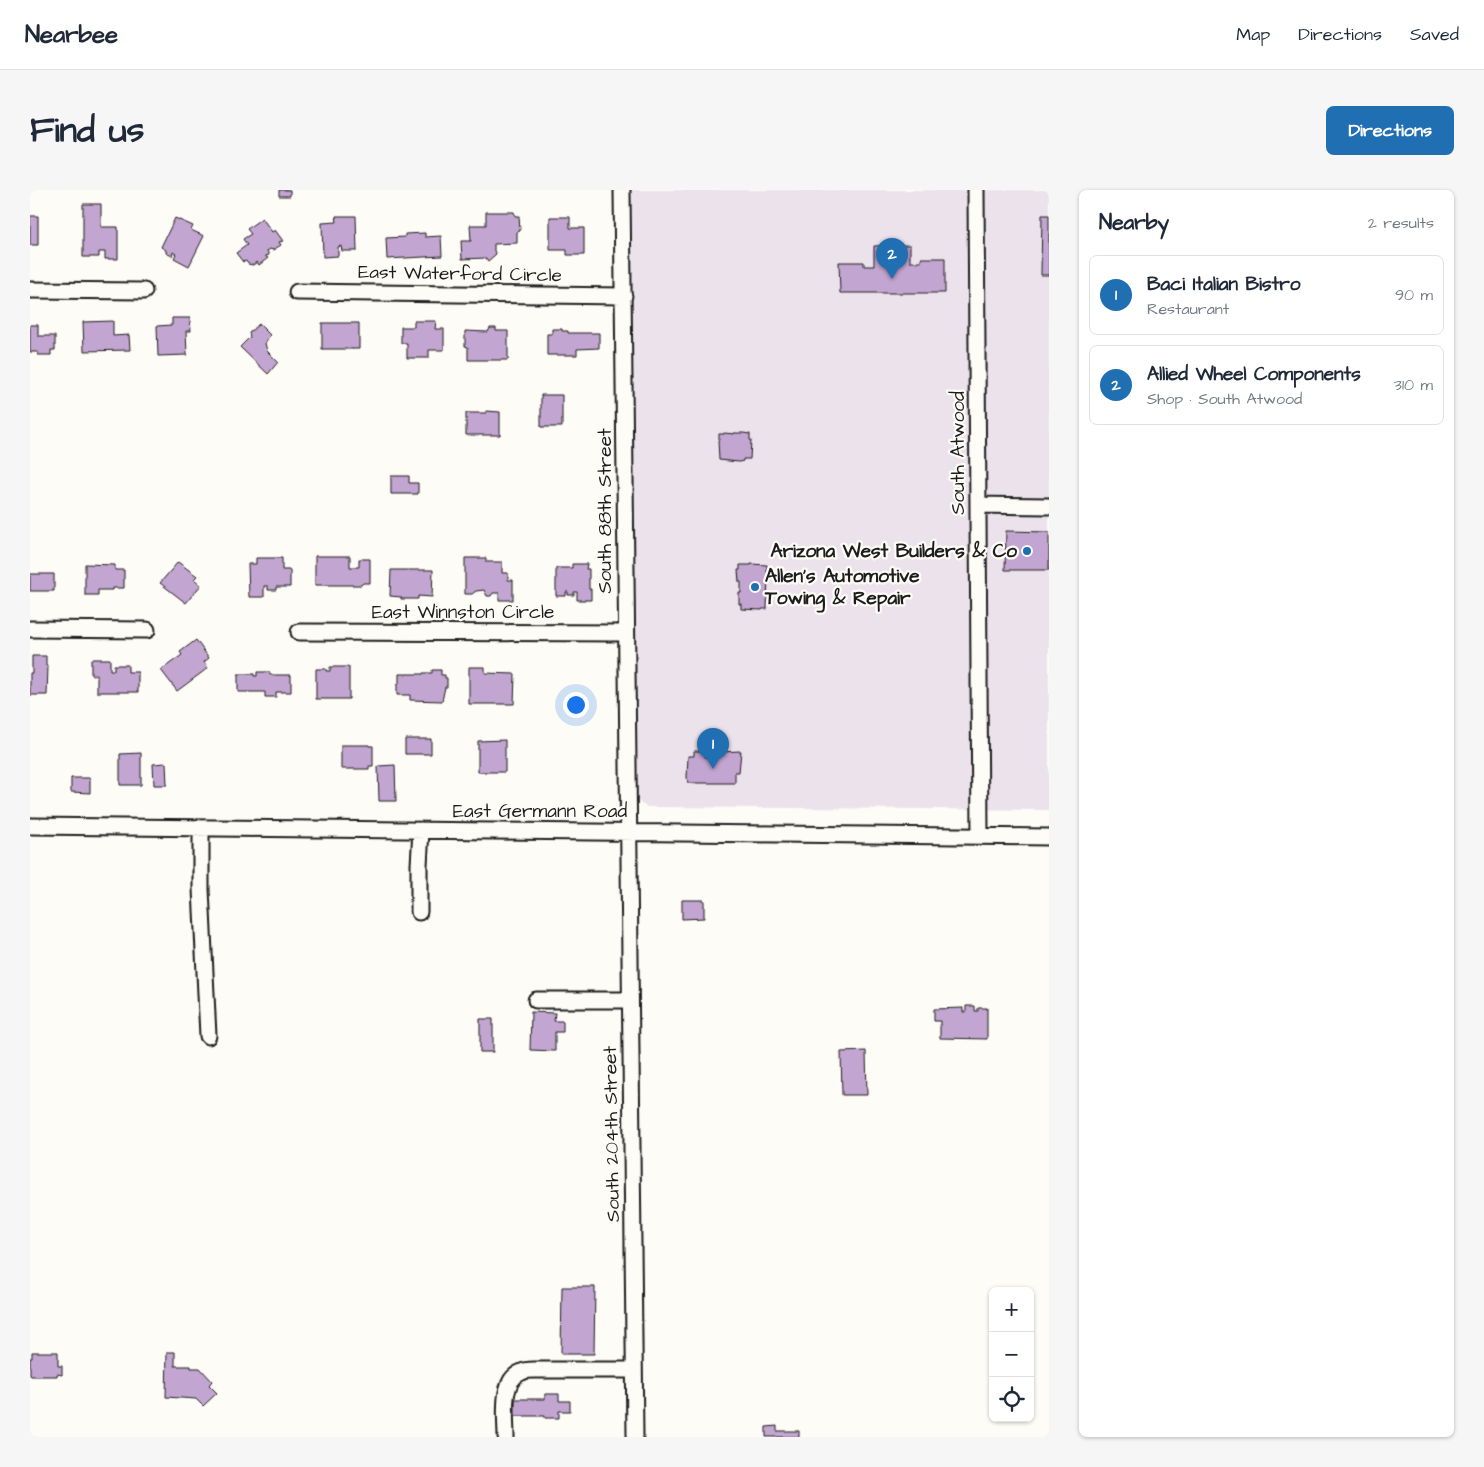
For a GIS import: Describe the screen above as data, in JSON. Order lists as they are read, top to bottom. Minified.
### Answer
{"streets":{"street":["East Waterford Circle","South Atwood","South 88th Street","East Winnston Circle","East Germann Road","South 204th Street"]},"crossings":[["East Waterford Circle","South 88th Street"],["South Atwood","East Germann Road"],["South 88th Street","East Winnston Circle"],["South 88th Street","East Germann Road"],["South 88th Street","South 204th Street"],["East Germann Road","South 204th Street"]],"places":["Arizona West Builders & Co","Allen's Automotive Towing & Repair"],"page":{"header":"Nearbee","nav":["Map","Directions","Saved"],"title":"Find us","buttons":"Directions","heading":["Nearby","2 results"],"pins":["2","1"],"list":[{"mark":"1","name":"Baci Italian Bistro","note":"Restaurant","value":"90 m"},{"mark":"2","name":"Allied Wheel Components","note":"Shop · South Atwood","value":"310 m"}],"map_buttons":["+","−"]}}
